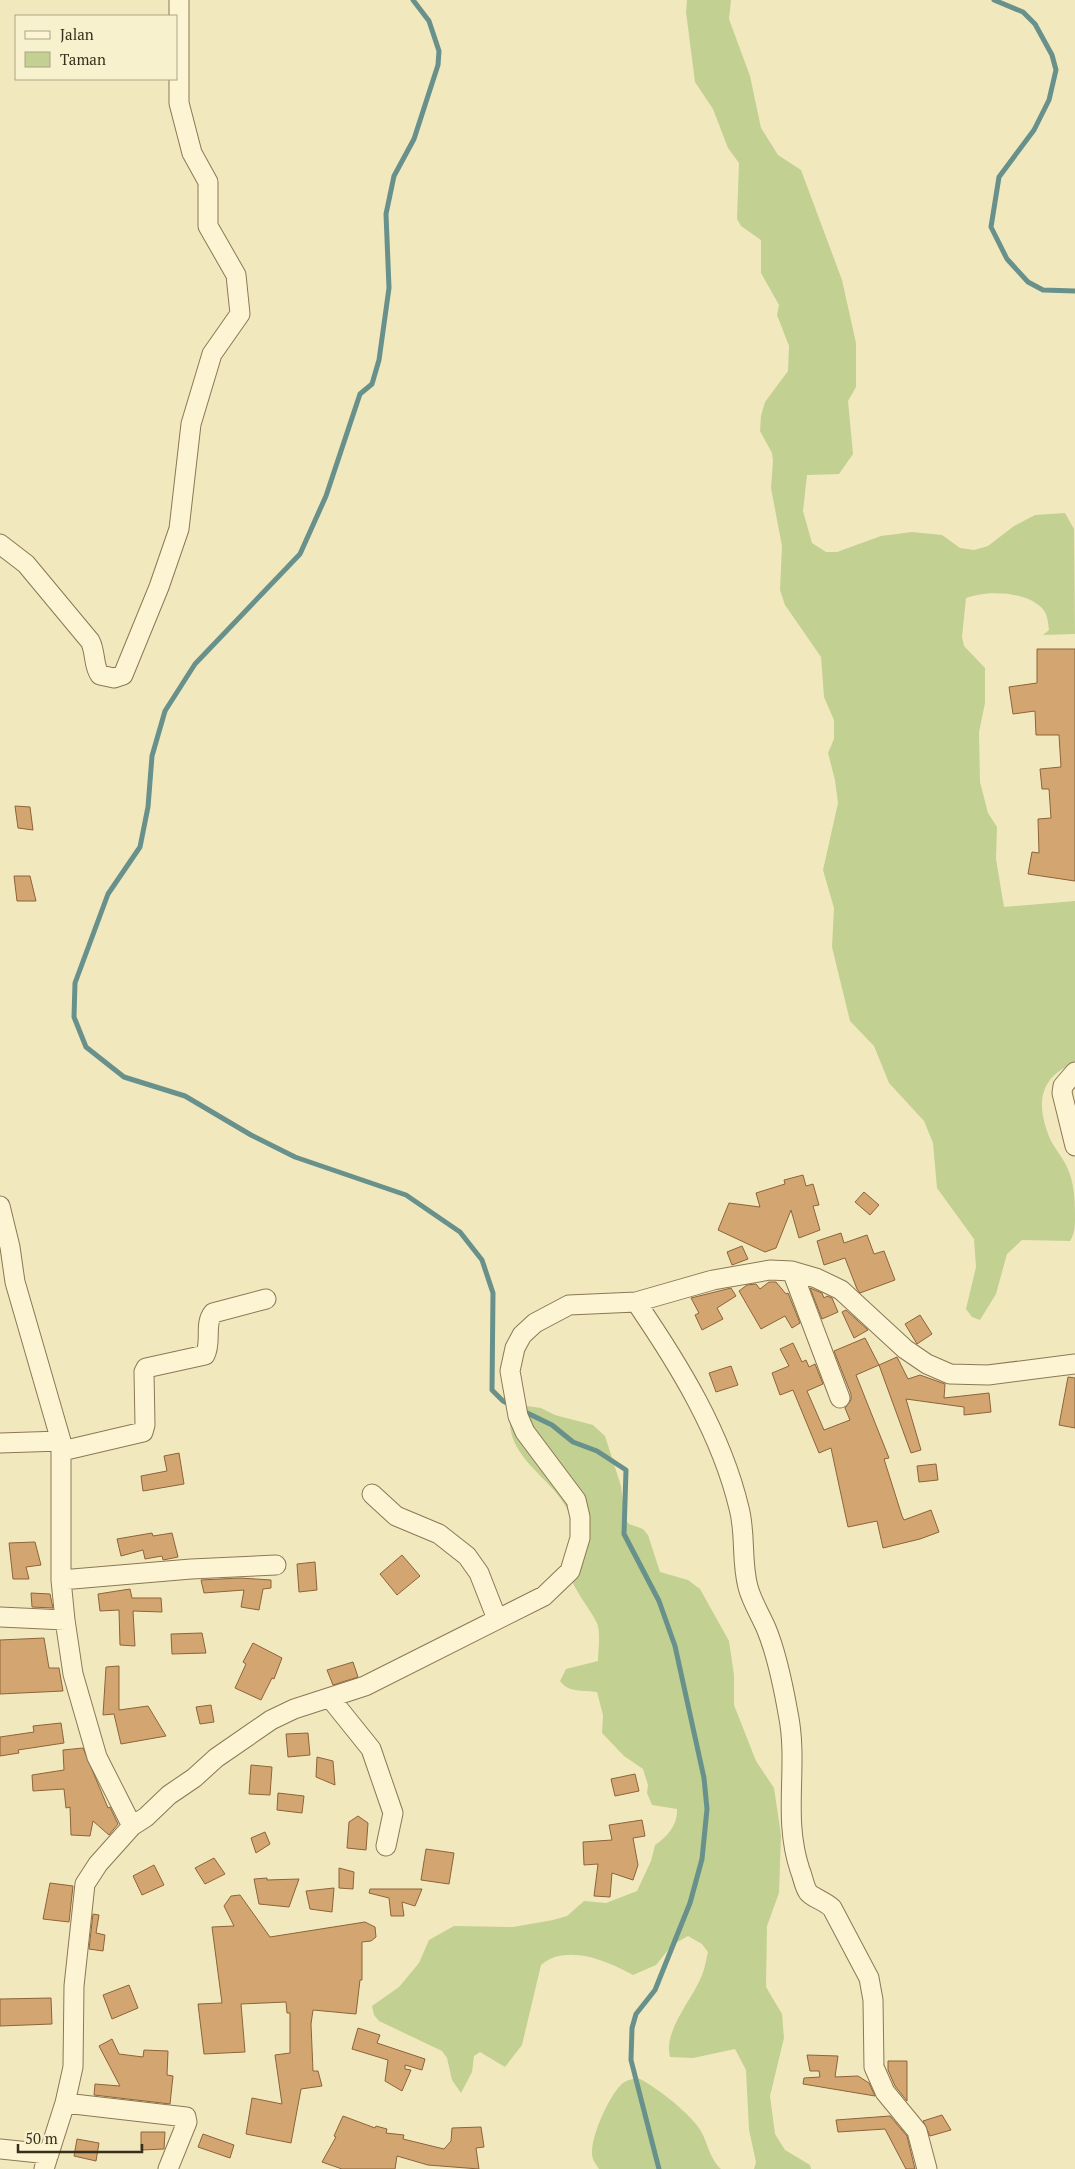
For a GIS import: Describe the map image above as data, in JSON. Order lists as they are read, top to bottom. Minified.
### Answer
{"legend":["Jalan","Taman"],"scale_bar":"50 m"}
